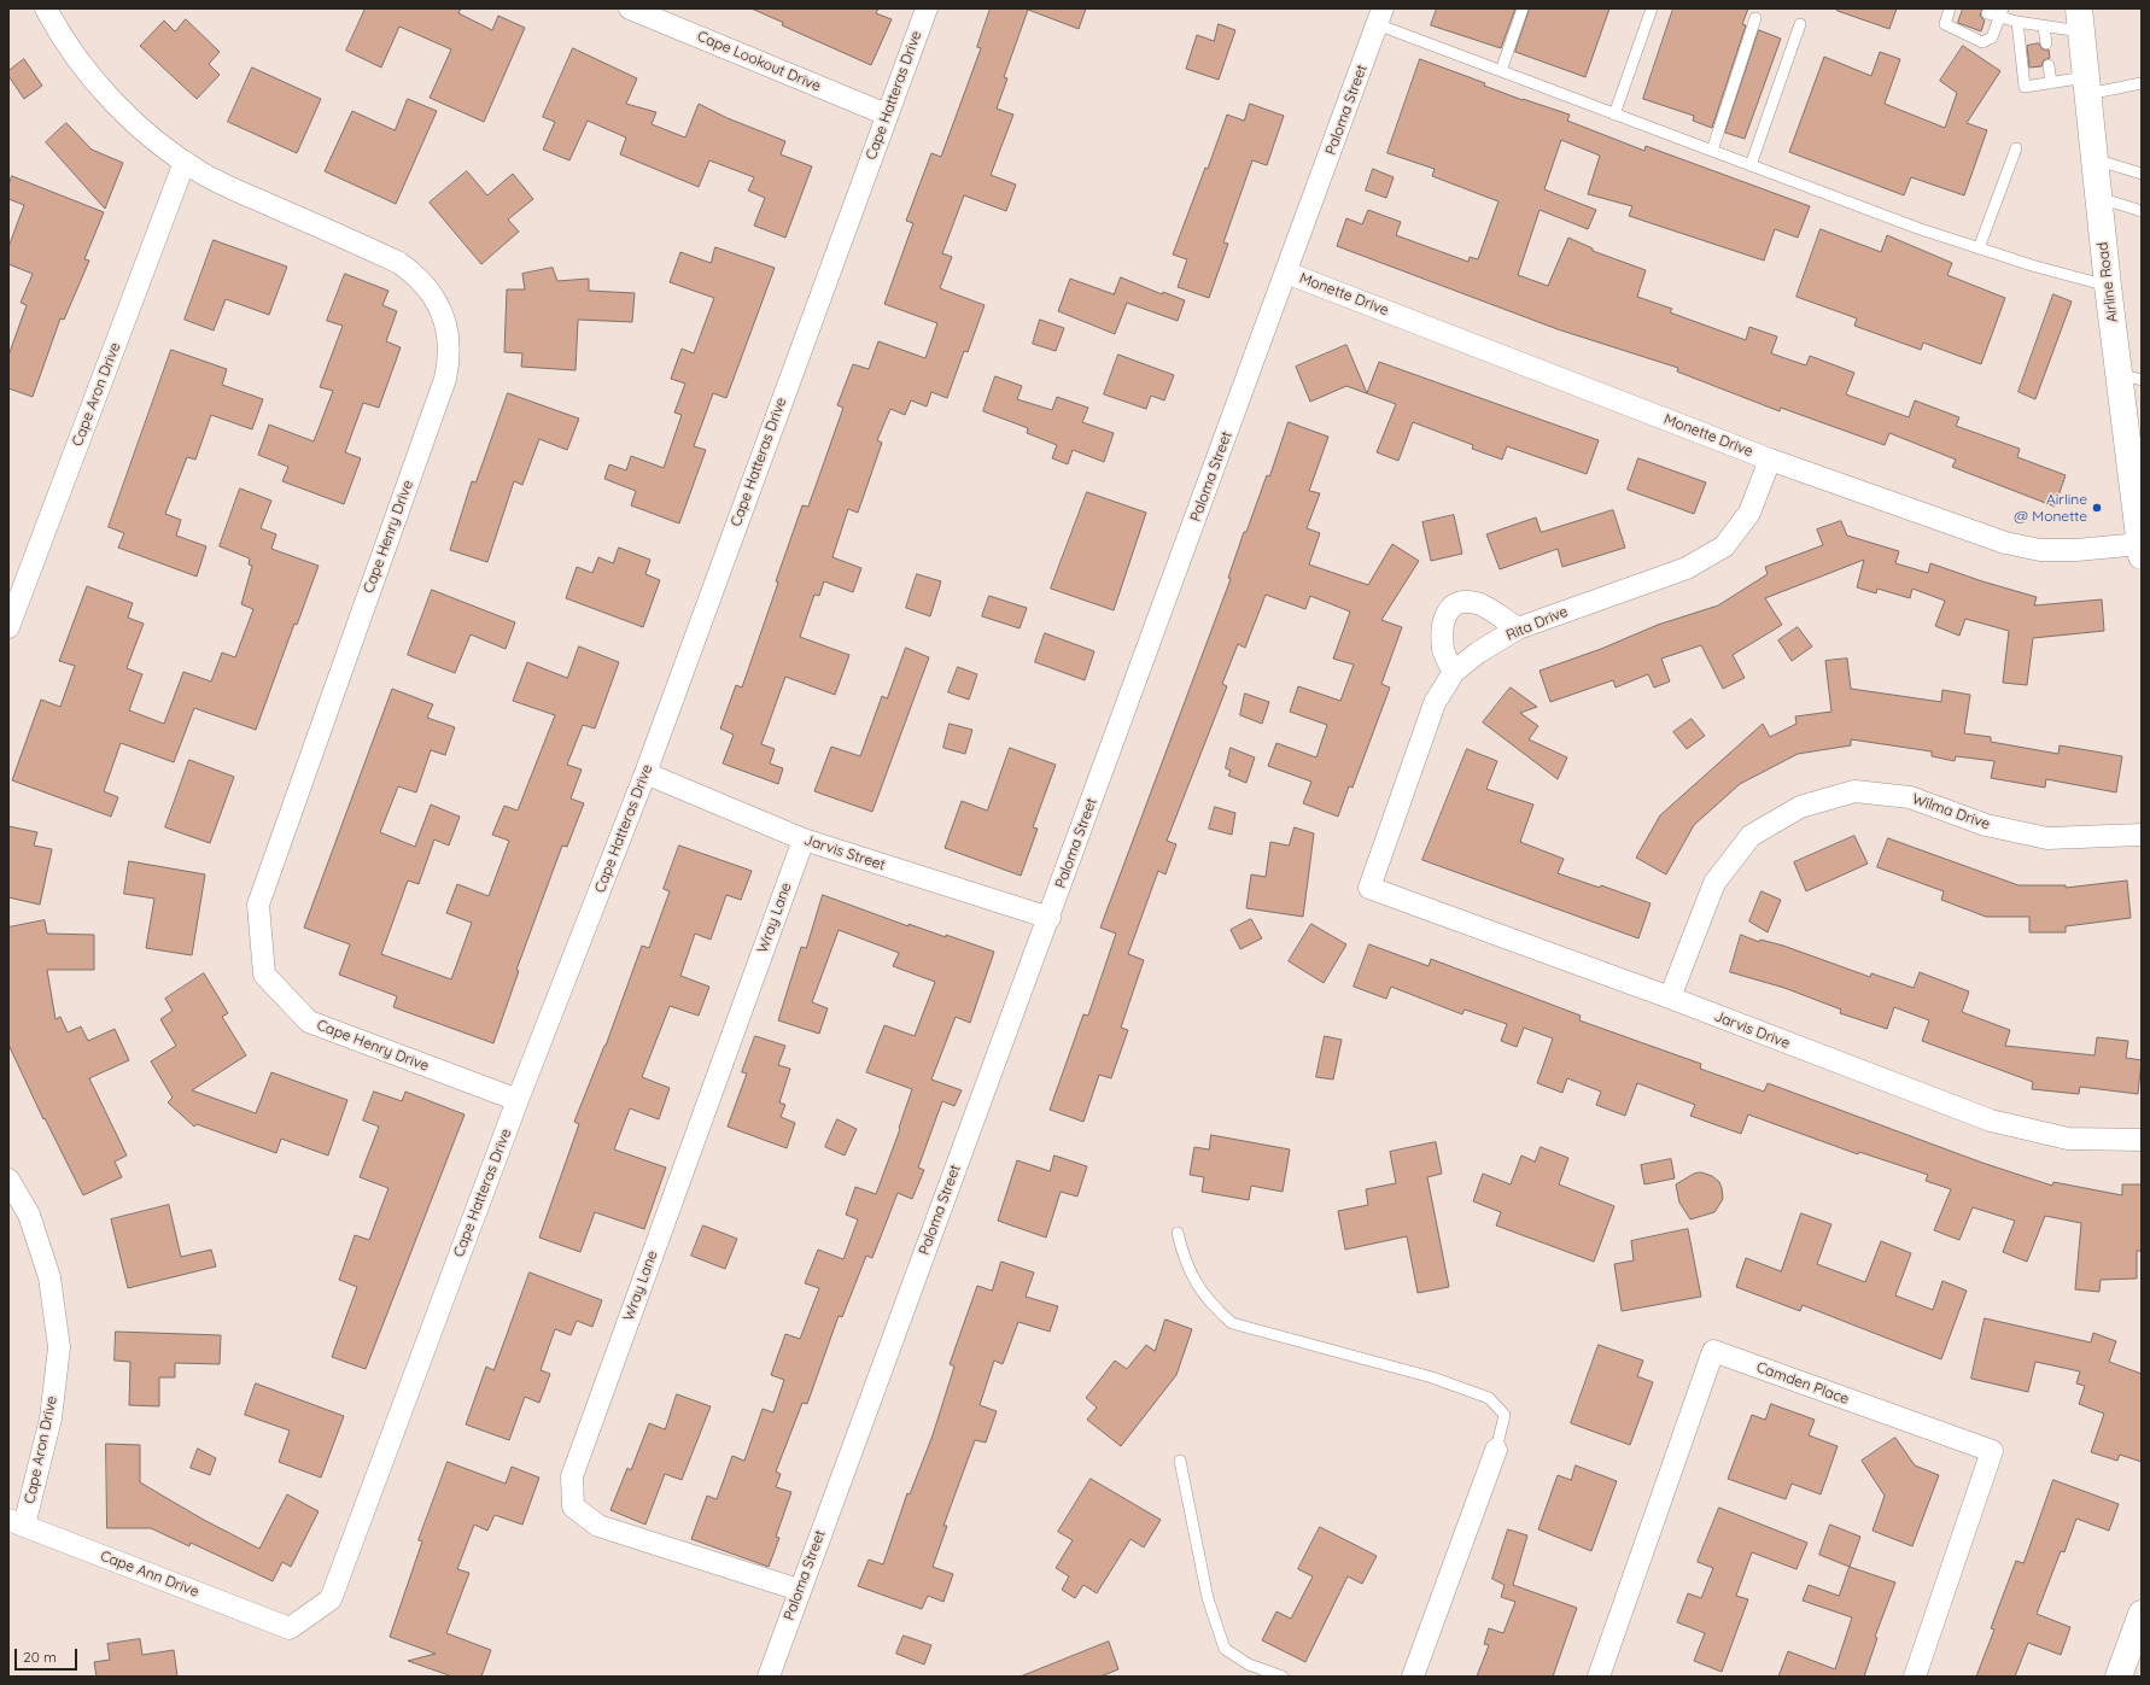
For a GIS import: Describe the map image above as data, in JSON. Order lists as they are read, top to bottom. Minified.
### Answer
{"streets":{"main road":["Airline Road"],"street":["Cape Lookout Drive","Cape Hatteras Drive","Paloma Street","Monette Drive","Cape Aron Drive","Cape Henry Drive","Rita Drive","Wilma Drive","Jarvis Street","Wray Lane","Jarvis Drive","Camden Place","Cape Ann Drive"]},"crossings":[["Cape Lookout Drive","Cape Hatteras Drive"],["Cape Hatteras Drive","Cape Henry Drive"],["Cape Hatteras Drive","Jarvis Street"],["Cape Hatteras Drive","Cape Ann Drive"],["Paloma Street","Monette Drive"],["Paloma Street","Jarvis Street"],["Paloma Street","Wray Lane"],["Airline Road","Monette Drive"],["Monette Drive","Rita Drive"],["Cape Aron Drive","Cape Henry Drive"],["Cape Aron Drive","Cape Ann Drive"],["Rita Drive","Jarvis Drive"],["Wilma Drive","Jarvis Drive"],["Jarvis Street","Wray Lane"]],"places":["Airline @ Monette"],"scale_bar":"20 m"}
